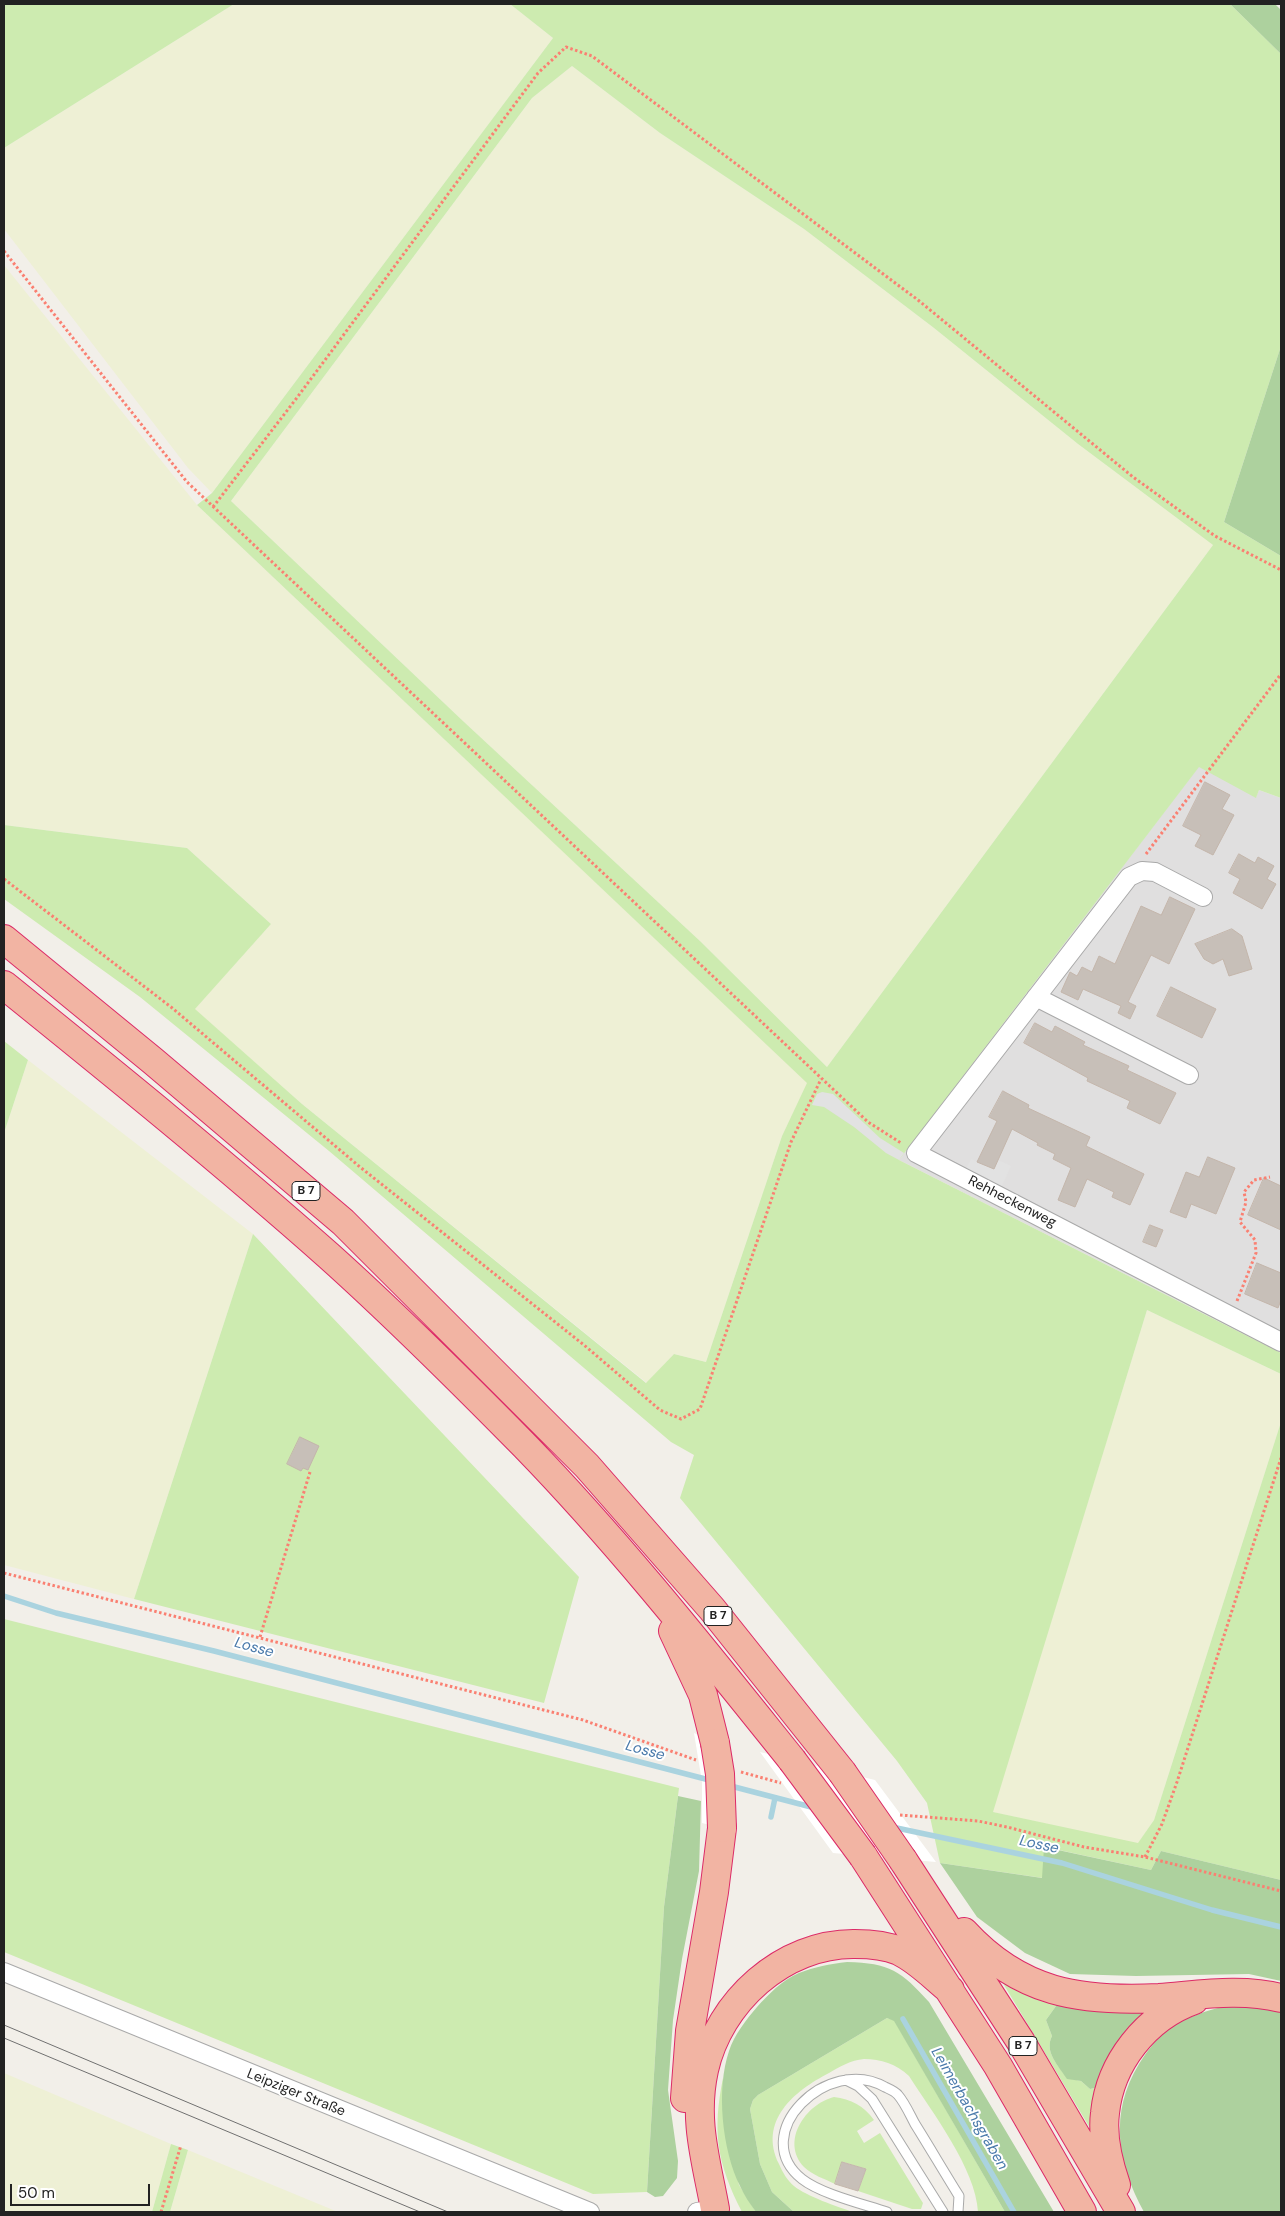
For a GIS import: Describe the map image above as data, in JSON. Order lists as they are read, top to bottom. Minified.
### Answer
{"streets":{"highway":["B 7"],"street":["Rehheckenweg","Leipziger Straße"]},"water":["Losse","Leimerbachsgraben"],"scale_bar":"50 m"}
